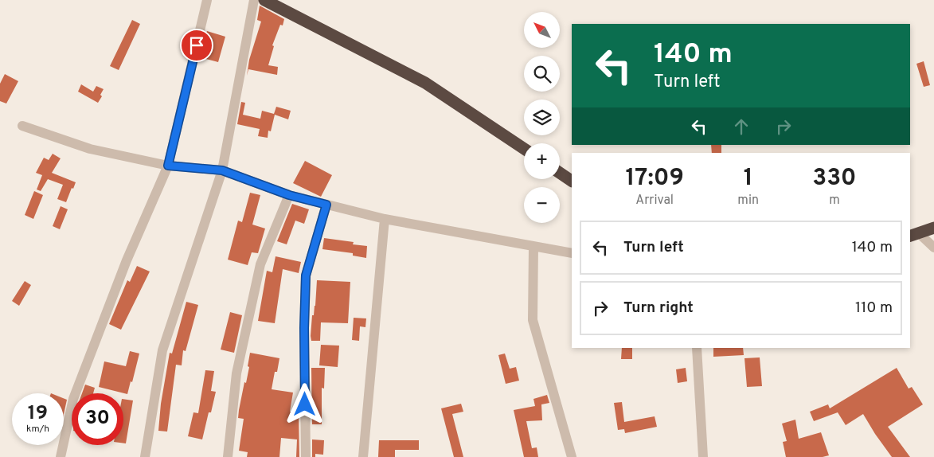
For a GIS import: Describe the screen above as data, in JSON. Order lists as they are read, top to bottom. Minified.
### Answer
{"north":"top left","page":{"map_buttons":["+","−"],"turn":["140 m","Turn left"],"eta":["17:09","Arrival","1","min","330","m"],"list":[{"name":"Turn left","value":"140 m"},{"name":"Turn right","value":"110 m"}],"speed":"19 km/h","limit":"30"}}
